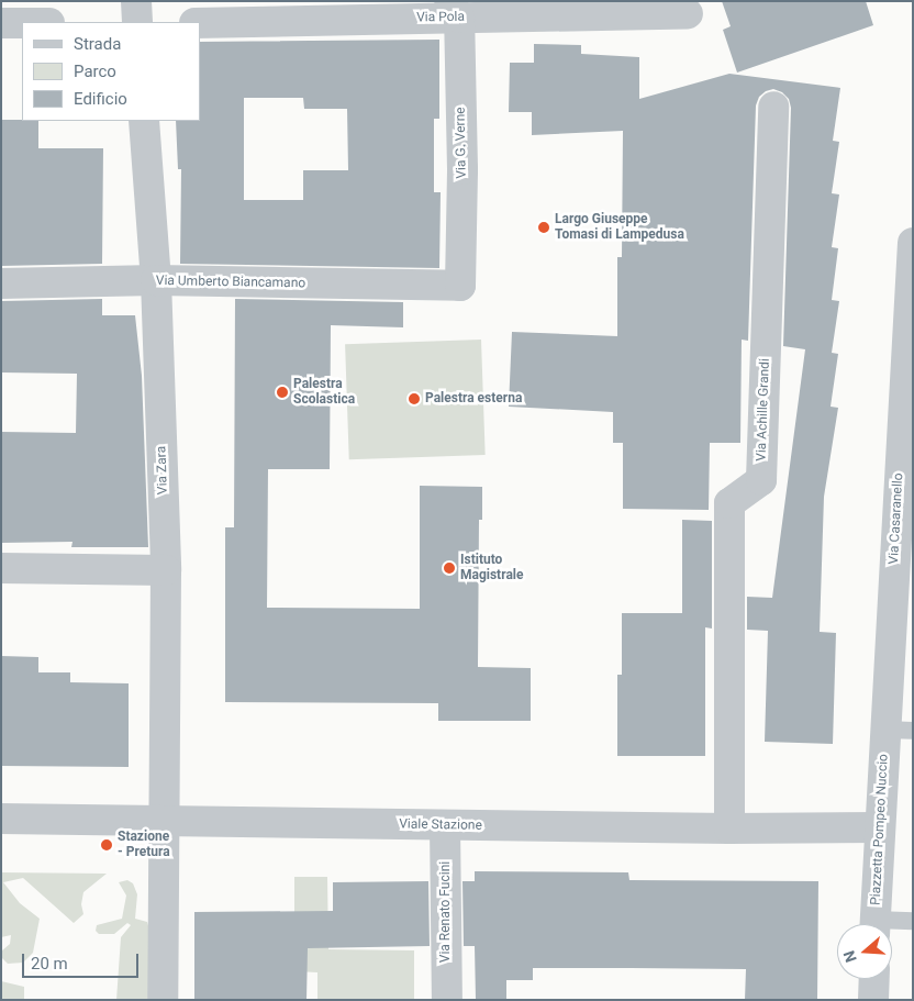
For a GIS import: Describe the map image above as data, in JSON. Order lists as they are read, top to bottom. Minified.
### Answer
{"streets":{"street":["Via Pola","Via G. Verne","Via Umberto Biancamano","Via Achille Grandi","Via Zara","Via Casaranello","Viale Stazione","Piazzetta Pompeo Nuccio","Via Renato Fucini"]},"crossings":[["Via Pola","Via G. Verne"],["Via G. Verne","Via Umberto Biancamano"],["Via Umberto Biancamano","Via Zara"],["Via Achille Grandi","Viale Stazione"],["Via Zara","Viale Stazione"],["Via Casaranello","Piazzetta Pompeo Nuccio"],["Viale Stazione","Piazzetta Pompeo Nuccio"],["Viale Stazione","Via Renato Fucini"]],"places":["Largo Giuseppe Tomasi di Lampedusa","Palestra Scolastica","Palestra esterna","Istituto Magistrale","Stazione - Pretura"],"legend":["Strada","Parco","Edificio"],"scale_bar":"20 m","north":"left"}
